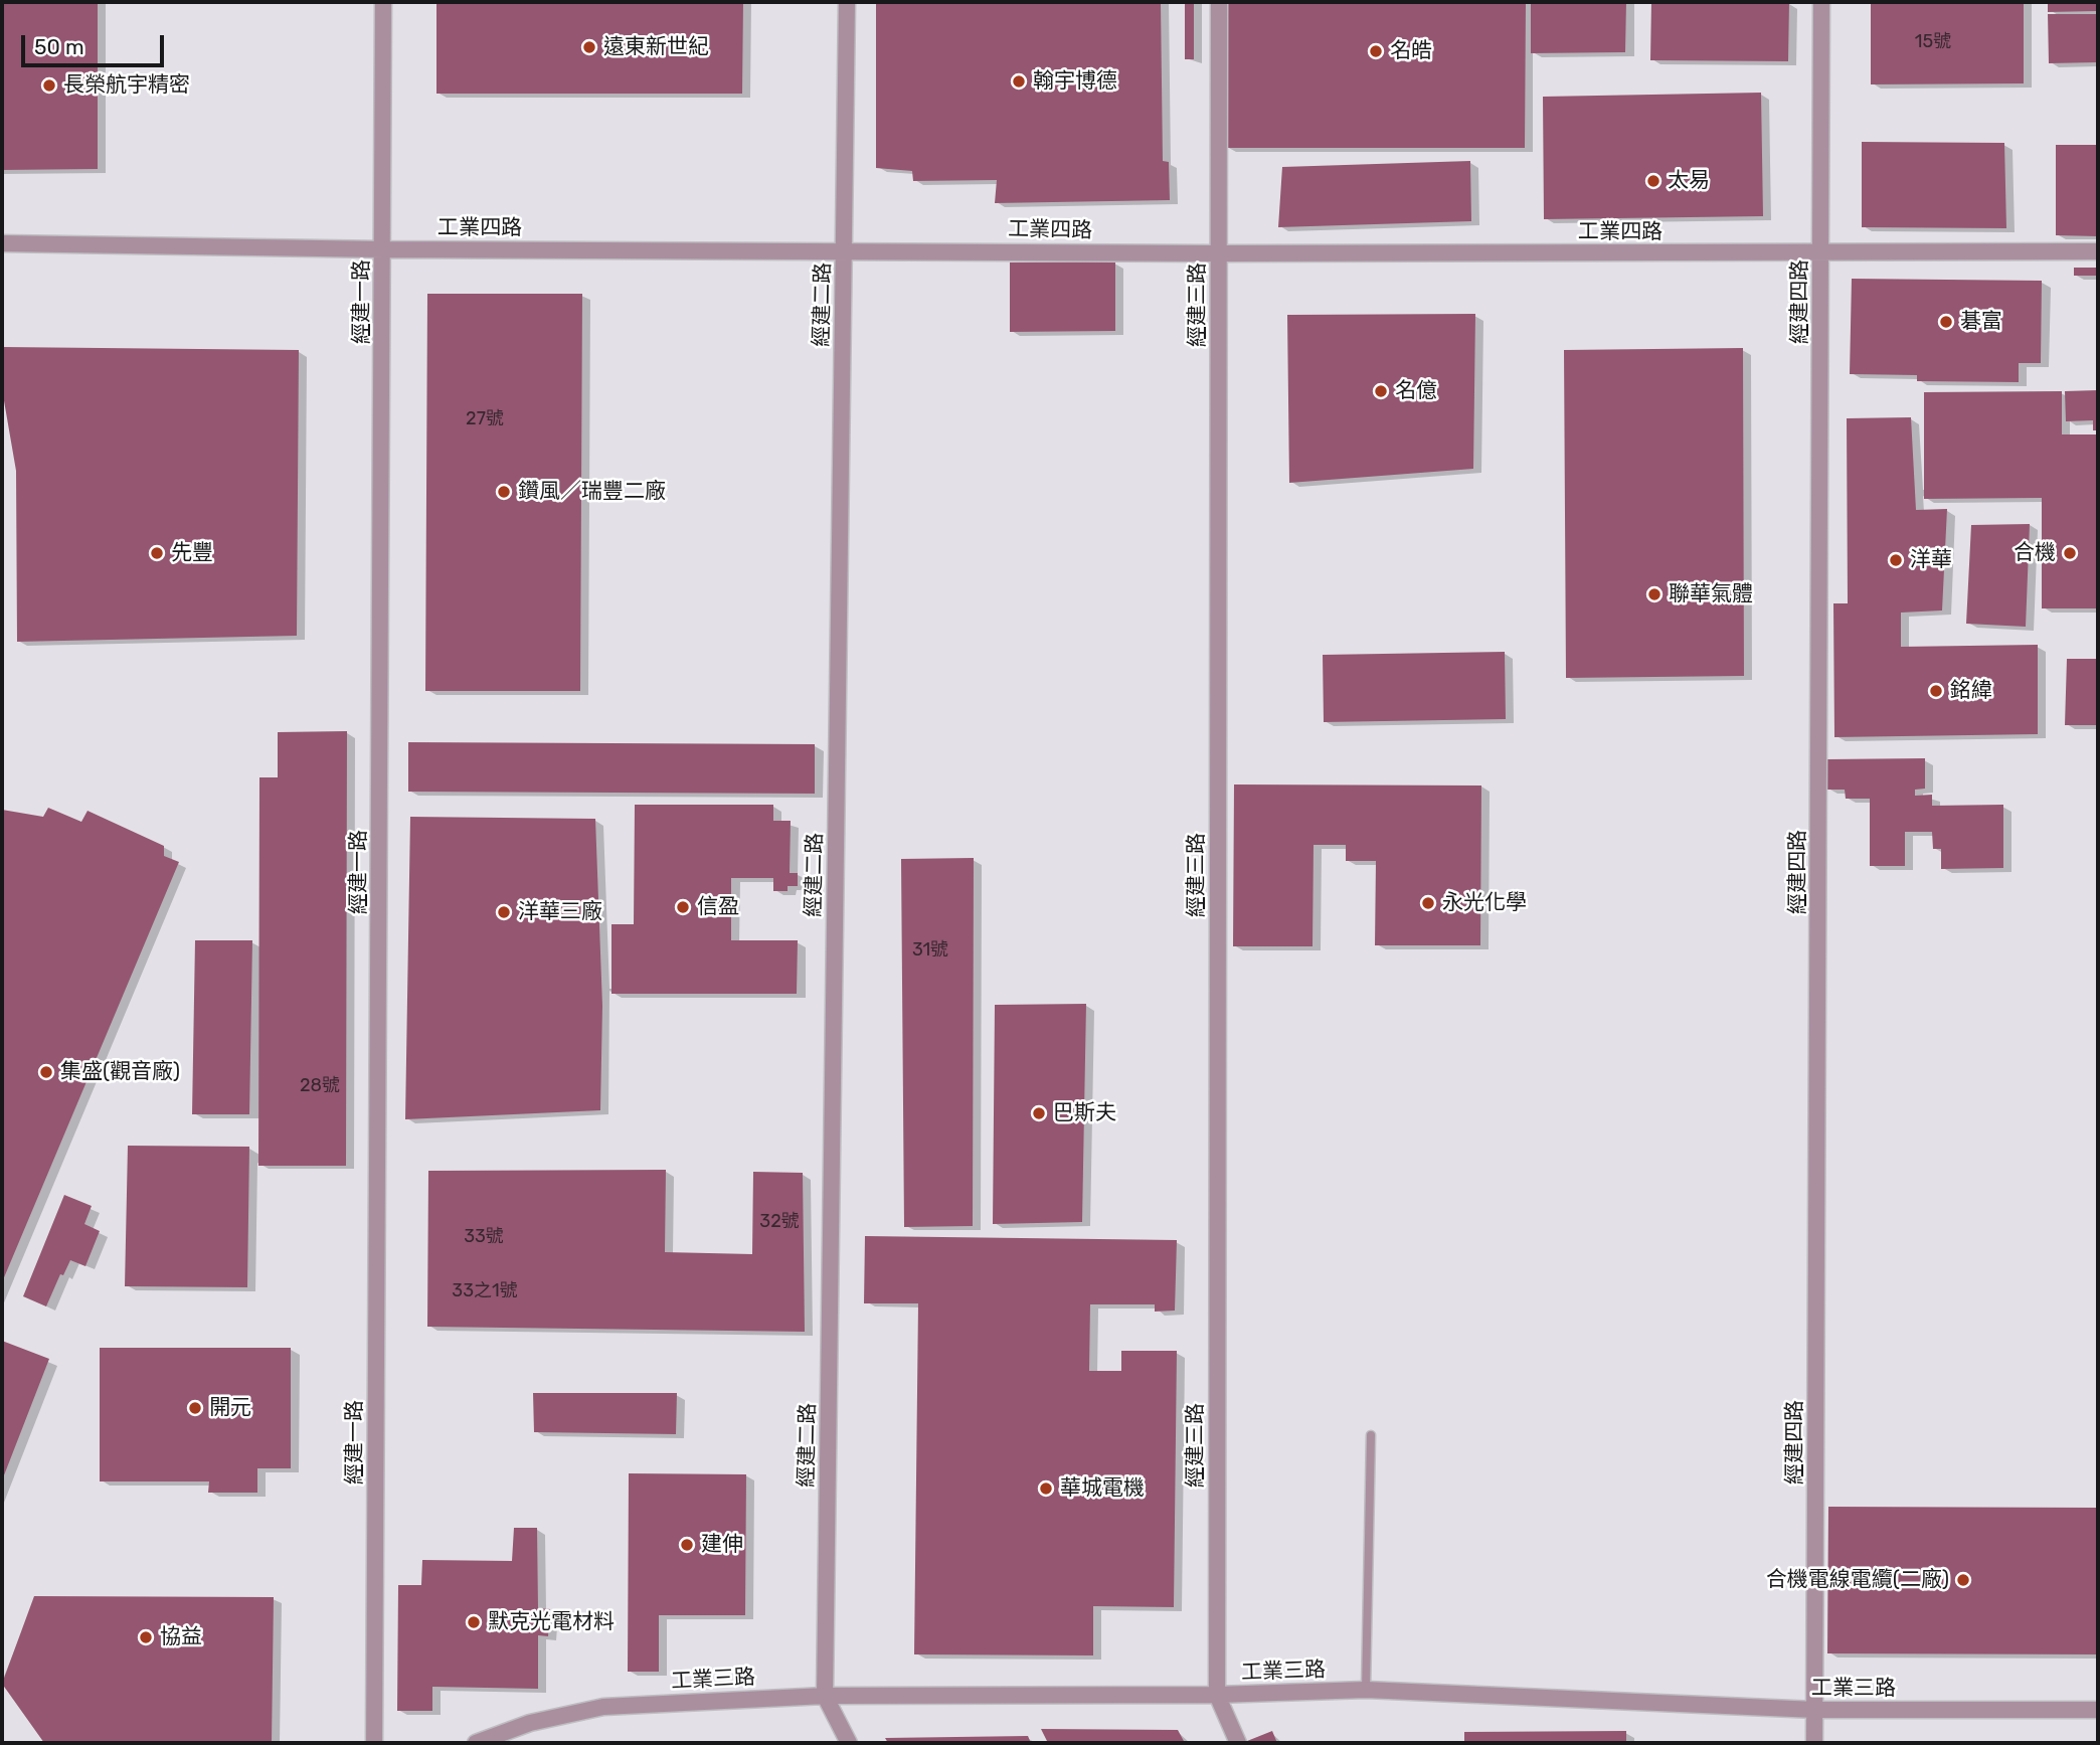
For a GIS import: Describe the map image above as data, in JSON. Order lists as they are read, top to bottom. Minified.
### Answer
{"streets":{"street":["工業四路","經建一路","經建四路","經建二路","經建三路","工業三路"]},"crossings":[["工業四路","經建一路"],["工業四路","經建四路"],["工業四路","經建二路"],["工業四路","經建三路"],["經建四路","工業三路"],["經建二路","工業三路"],["經建三路","工業三路"]],"places":["遠東新世紀","名皓","翰宇博德","長榮航宇精密","太易","碁富","名億","鑽風／瑞豐二廠","先豐","合機","洋華","聯華氣體","銘緯","永光化學","信盈","洋華三廠","集盛(觀音廠)","巴斯夫","開元","華城電機","建伸","合機電線電纜(二廠)","默克光電材料","協益"],"house_numbers":["15號","27號","31號","28號","32號","33號","33之1號"],"scale_bar":"50 m"}
